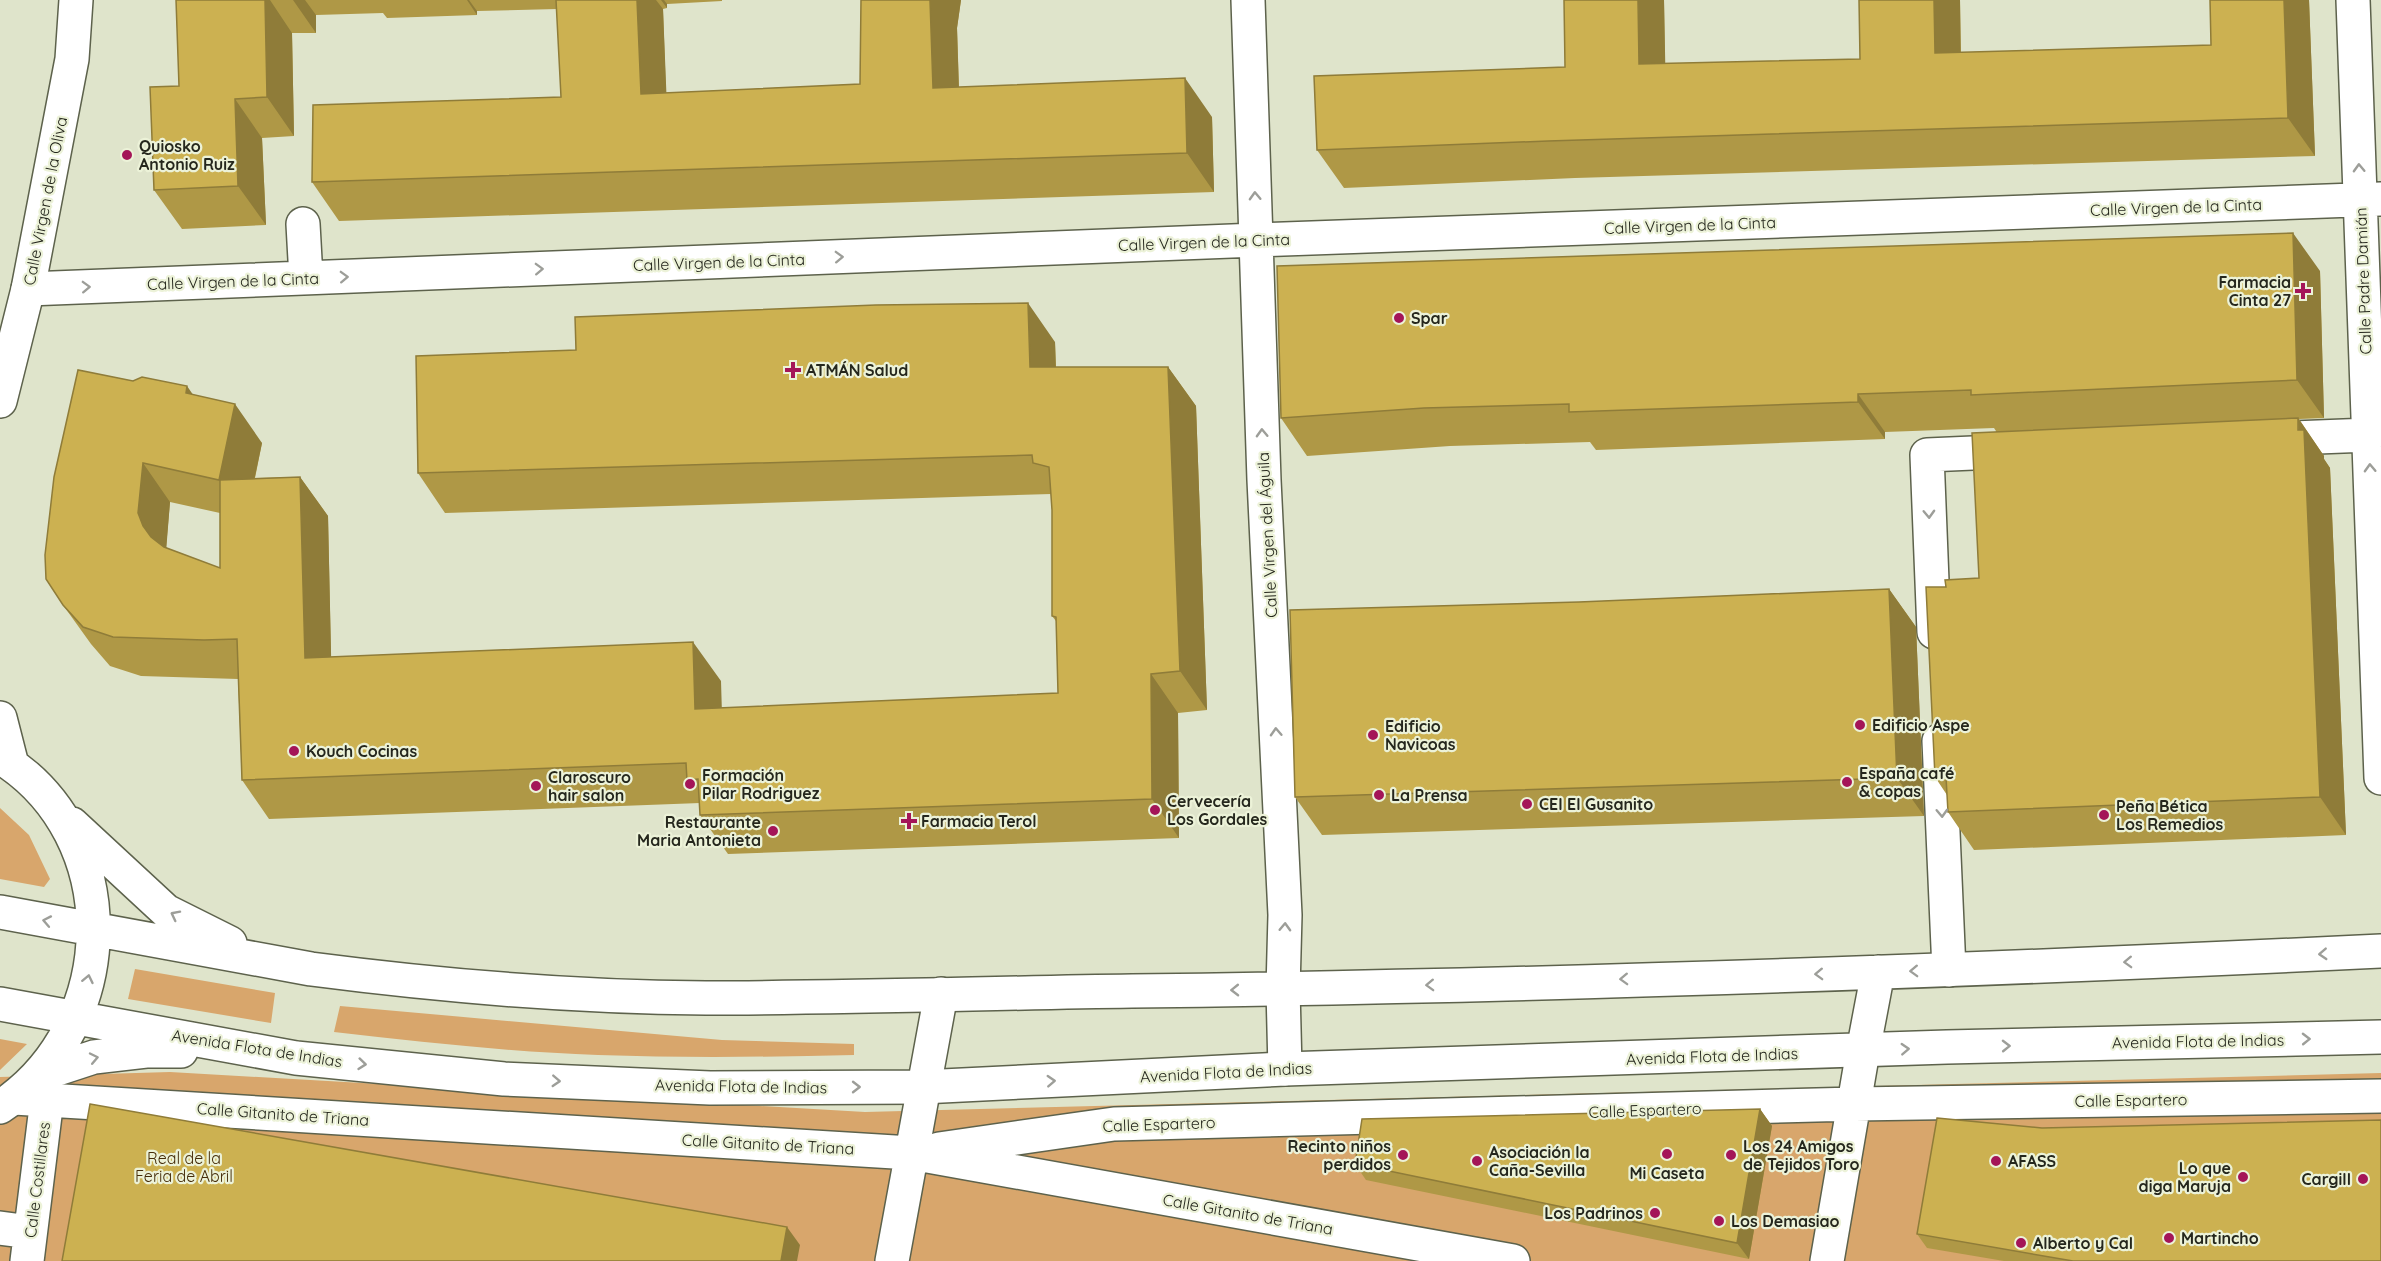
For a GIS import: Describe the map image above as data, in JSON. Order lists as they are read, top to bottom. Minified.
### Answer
{"streets":{"street":["Calle Virgen de la Oliva","Calle Virgen de la Cinta","Calle Padre Damián","Calle Virgen del Águila","Avenida Flota de Indias","Calle Espartero","Calle Gitanito de Triana","Calle Costillares"]},"crossings":[["Calle Virgen de la Oliva","Calle Virgen de la Cinta"],["Calle Virgen de la Cinta","Calle Padre Damián"],["Calle Virgen de la Cinta","Calle Virgen del Águila"],["Calle Virgen del Águila","Avenida Flota de Indias"],["Calle Espartero","Calle Gitanito de Triana"],["Calle Gitanito de Triana","Calle Costillares"]],"one_way":["Calle Virgen de la Cinta","Calle Padre Damián","Calle Virgen del Águila"],"parks":["Real de la Feria de Abril"],"places":{"other":["Quiosko Antonio Ruiz","Spar","Edificio Aspe","Edificio Navicoas","Kouch Cocinas","España café & copas","Formación Pilar Rodriguez","Claroscuro hair salon","La Prensa","CEI El Gusanito","Cervecería Los Gordales","Peña Bética Los Remedios","Restaurante Maria Antonieta","Mi Caseta","Recinto niños perdidos","Los 24 Amigos de Tejidos Toro","Asociación la Caña-Sevilla","AFASS","Lo que diga Maruja","Cargill","Los Padrinos","Los Demasiao","Martincho","Alberto y Cal"],"health":["Farmacia Cinta 27","ATMÁN Salud","Farmacia Terol"]}}
